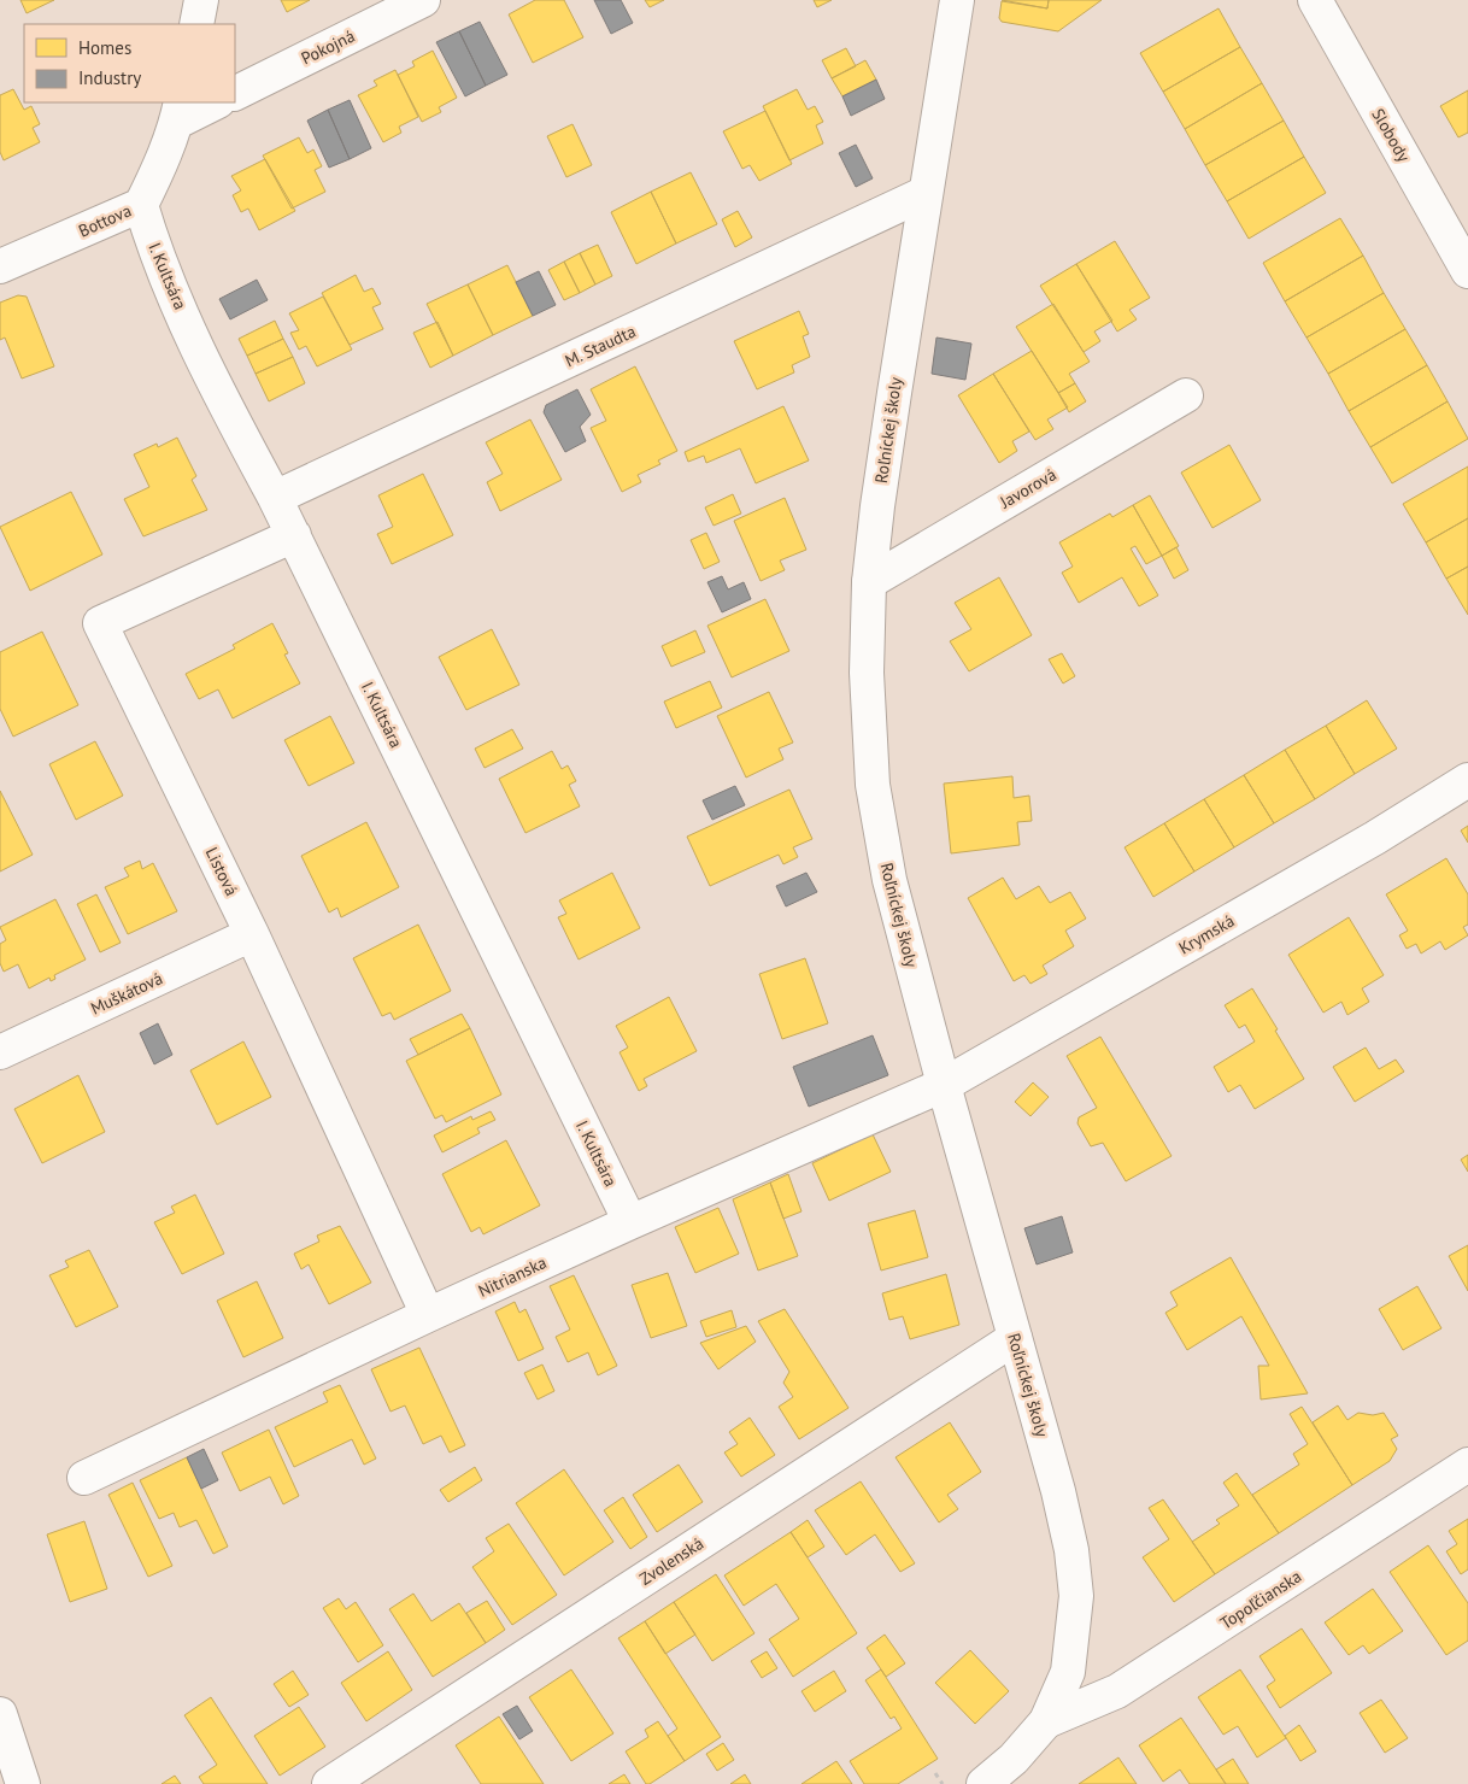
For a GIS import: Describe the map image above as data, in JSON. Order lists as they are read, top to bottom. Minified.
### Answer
{"streets":{"street":["Pokojná","Slobody","Bottova","I. Kultsára","M. Staudta","Roľníckej školy","Javorová","Listová","Krymská","Muškátová","Nitrianska","Zvolenská","Topoľčianska"]},"crossings":[["Bottova","I. Kultsára"],["I. Kultsára","M. Staudta"],["I. Kultsára","Listová"],["I. Kultsára","Nitrianska"],["M. Staudta","Roľníckej školy"],["Roľníckej školy","Javorová"],["Roľníckej školy","Krymská"],["Roľníckej školy","Nitrianska"],["Roľníckej školy","Zvolenská"],["Roľníckej školy","Topoľčianska"],["Listová","Muškátová"],["Listová","Nitrianska"],["Krymská","Nitrianska"]],"legend":["Homes","Industry"]}
